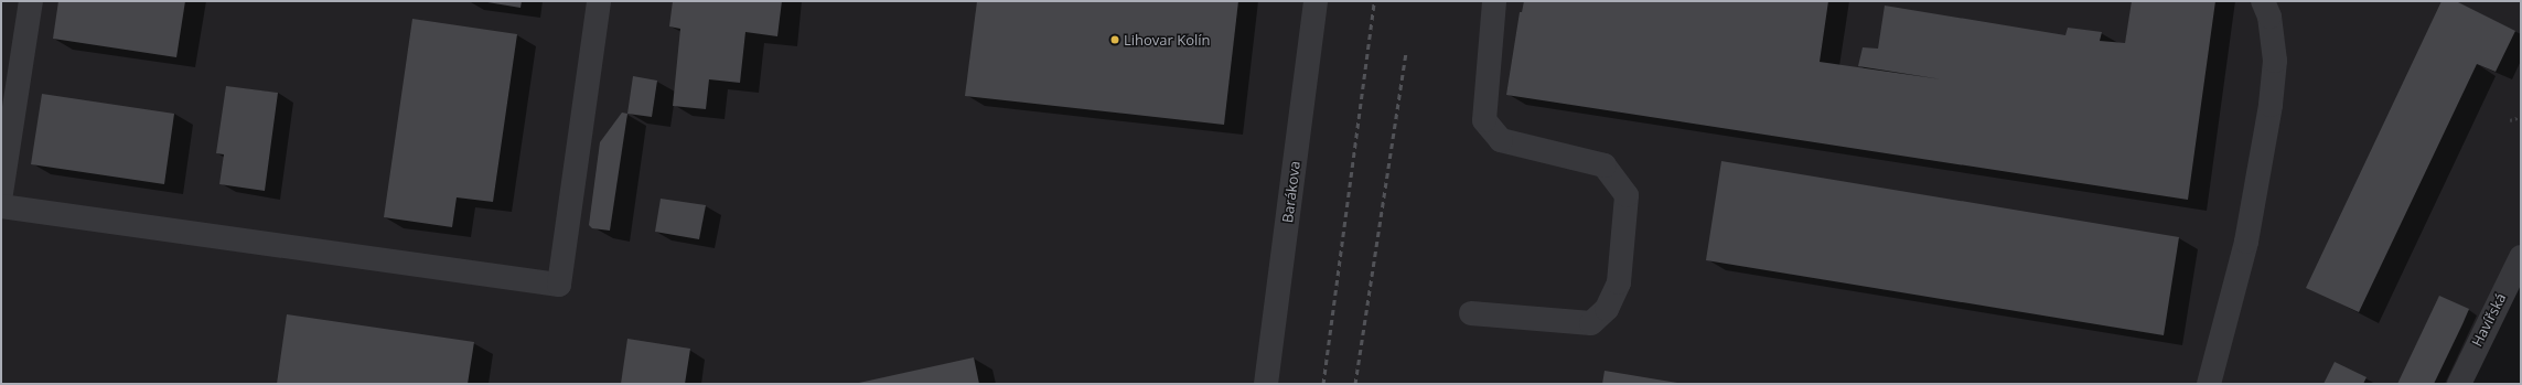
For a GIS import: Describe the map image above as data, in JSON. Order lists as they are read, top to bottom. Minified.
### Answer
{"streets":{"street":["Barákova","Havířská"]},"places":["Lihovar Kolín"]}
